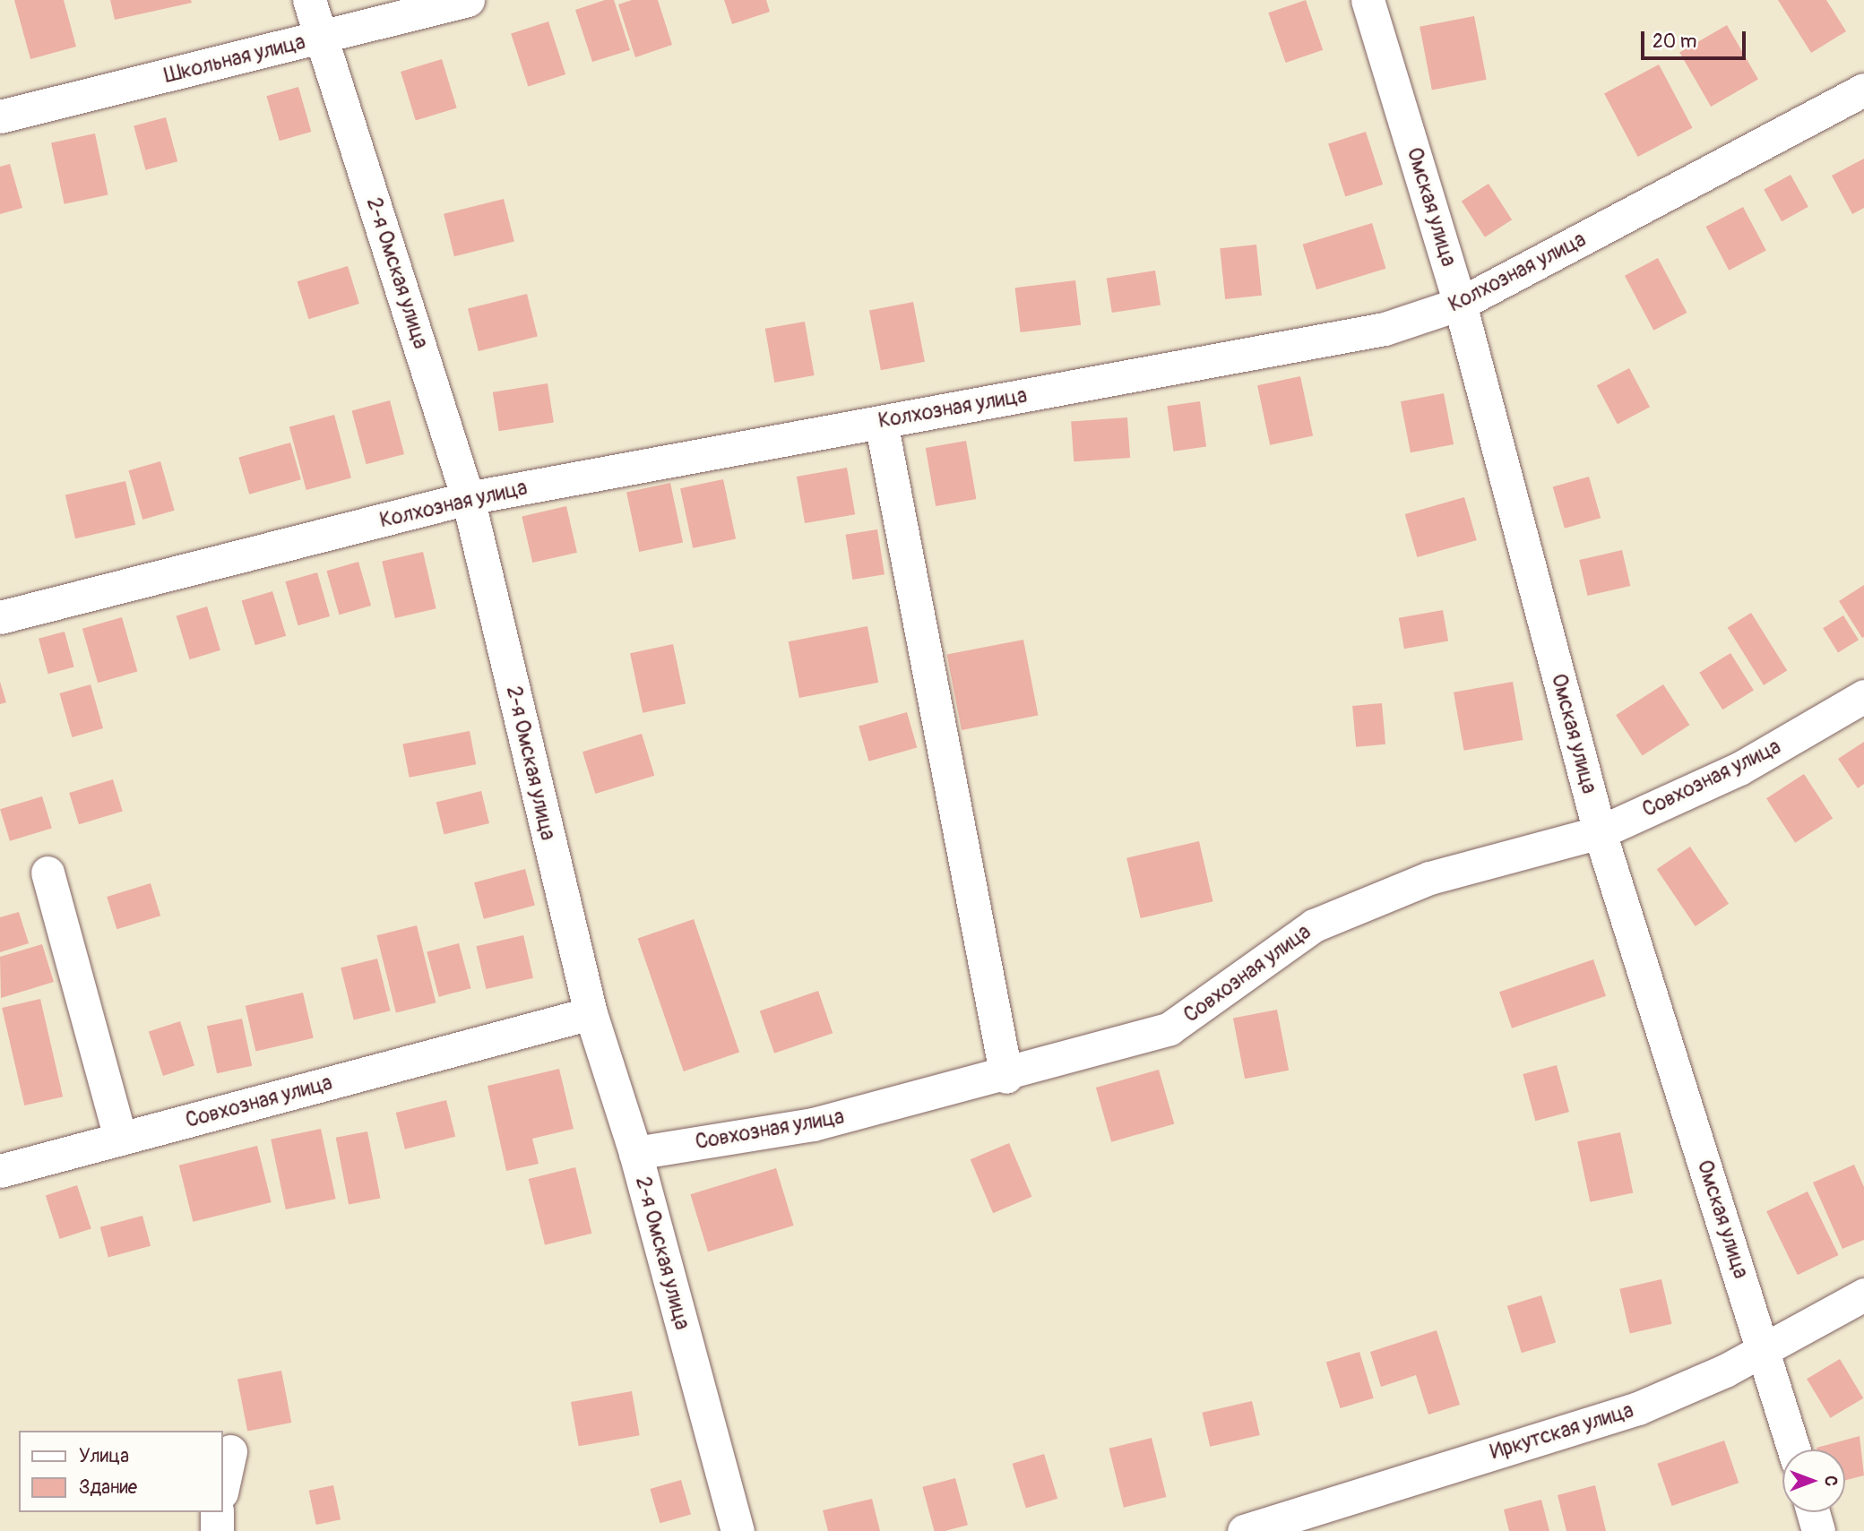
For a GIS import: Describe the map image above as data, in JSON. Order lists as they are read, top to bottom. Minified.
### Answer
{"streets":{"street":["Школьная улица","Омская улица","Колхозная улица","2-я Омская улица","Совхозная улица","Иркутская улица"]},"crossings":[["Школьная улица","2-я Омская улица"],["Омская улица","Колхозная улица"],["Омская улица","Совхозная улица"],["Омская улица","Иркутская улица"],["Колхозная улица","2-я Омская улица"],["2-я Омская улица","Совхозная улица"]],"legend":["Улица","Здание"],"scale_bar":"20 m","north":"right"}
